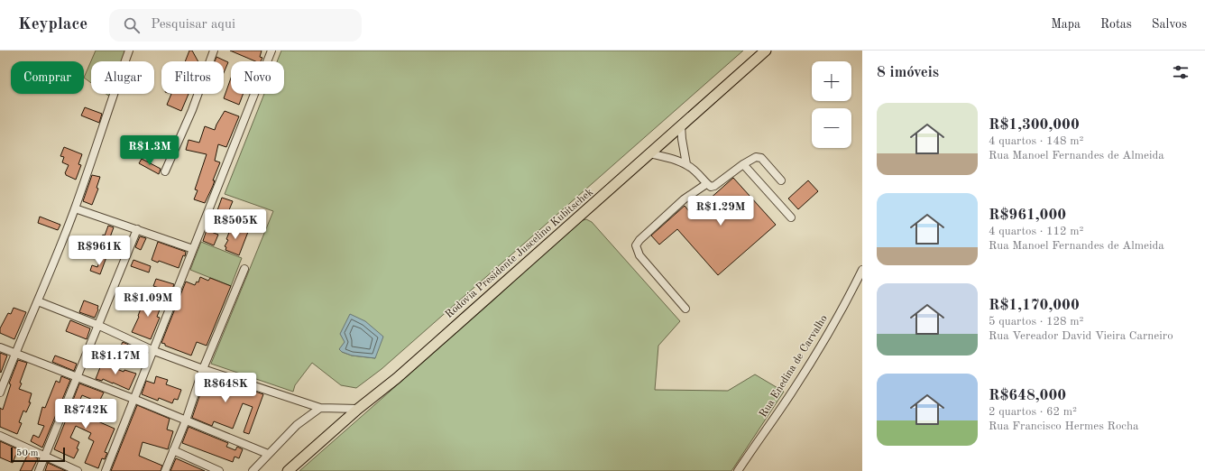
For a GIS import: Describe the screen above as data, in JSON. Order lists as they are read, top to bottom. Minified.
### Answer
{"streets":{"highway":["Rodovia Presidente Juscelino Kubitschek"],"street":["Rua Enedina de Carvalho"]},"scale_bar":"50 m","page":{"header":"Keyplace","search":"Pesquisar aqui","nav":["Mapa","Rotas","Salvos"],"heading":"8 imóveis","map_buttons":["+","−"],"chip":["Comprar","Alugar","Filtros","Novo"],"list":[{"name":"R$1,300,000","note":"4 quartos · 148 m² · Rua Manoel Fernandes de Almeida"},{"name":"R$961,000","note":"4 quartos · 112 m² · Rua Manoel Fernandes de Almeida"},{"name":"R$1,170,000","note":"5 quartos · 128 m² · Rua Vereador David Vieira Carneiro"},{"name":"R$648,000","note":"2 quartos · 62 m² · Rua Francisco Hermes Rocha"}],"price":["R$1.3M","R$1.29M","R$505K","R$961K","R$1.09M","R$1.17M","R$648K","R$742K"],"scale":"50 m"}}
